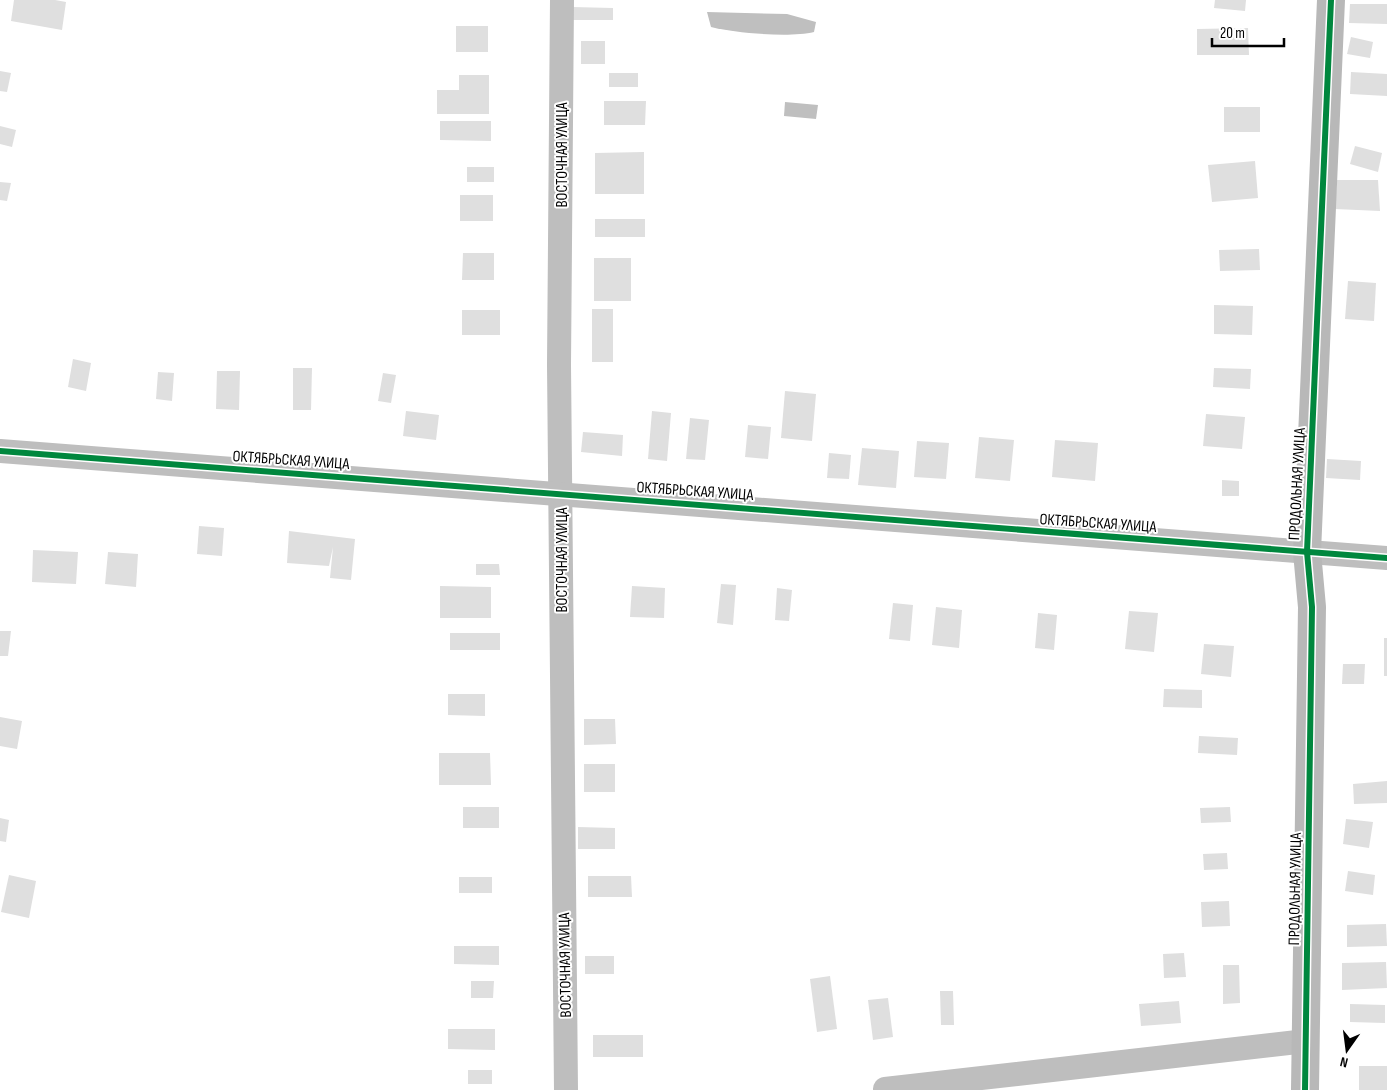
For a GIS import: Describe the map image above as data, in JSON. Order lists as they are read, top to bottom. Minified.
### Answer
{"streets":{"street":["ВОСТОЧНАЯ УЛИЦА","ОКТЯБРЬСКАЯ УЛИЦА","ПРОДОЛЬНАЯ УЛИЦА"]},"crossings":[["ВОСТОЧНАЯ УЛИЦА","ОКТЯБРЬСКАЯ УЛИЦА"],["ОКТЯБРЬСКАЯ УЛИЦА","ПРОДОЛЬНАЯ УЛИЦА"]],"scale_bar":"20 m","north":"bottom"}
